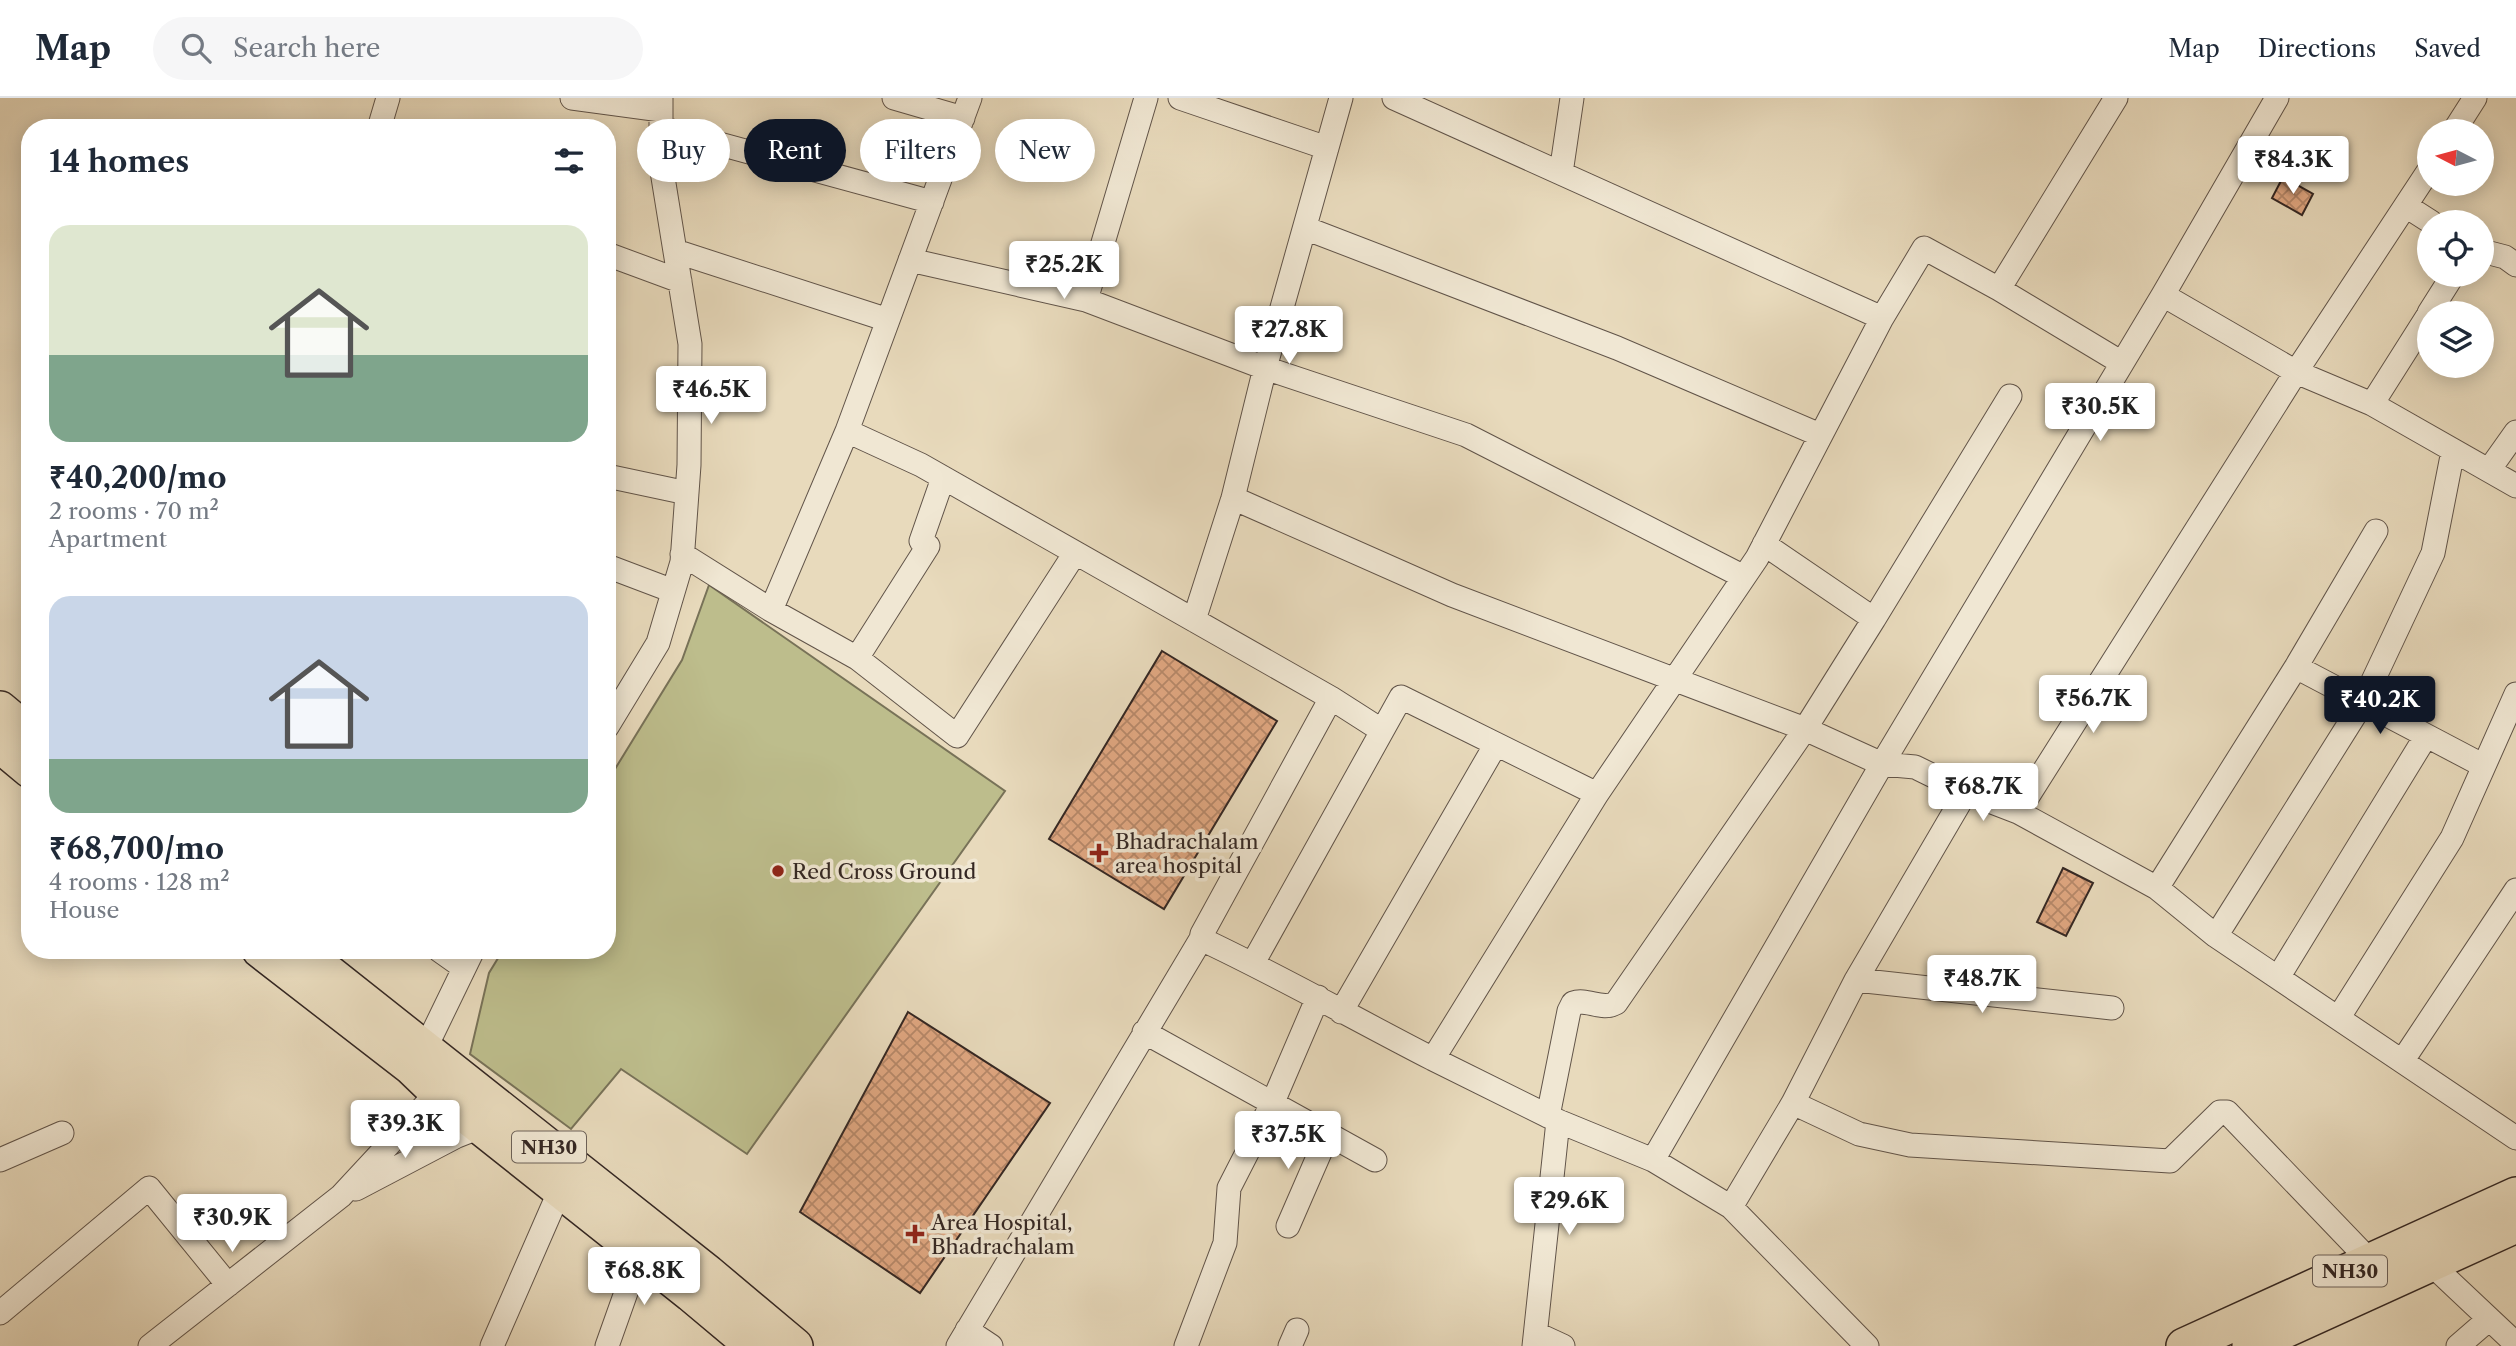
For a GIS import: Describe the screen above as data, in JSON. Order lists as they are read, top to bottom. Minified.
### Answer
{"streets":{"highway":["NH30"]},"places":{"health":["Bhadrachalam area hospital","Area Hospital, Bhadrachalam"],"other":["Red Cross Ground"]},"north":"left","page":{"header":"Map","search":"Search here","nav":["Map","Directions","Saved"],"chip":["Buy","Rent","Filters","New"],"heading":"14 homes","price":["₹84.3K","₹25.2K","₹27.8K","₹46.5K","₹30.5K","₹56.7K","₹40.2K","₹68.7K","₹48.7K","₹39.3K","₹37.5K","₹29.6K","₹30.9K","₹68.8K"],"list":[{"name":"₹40,200/mo","note":"2 rooms · 70 m² · Apartment"},{"name":"₹68,700/mo","note":"4 rooms · 128 m² · House"}]}}
